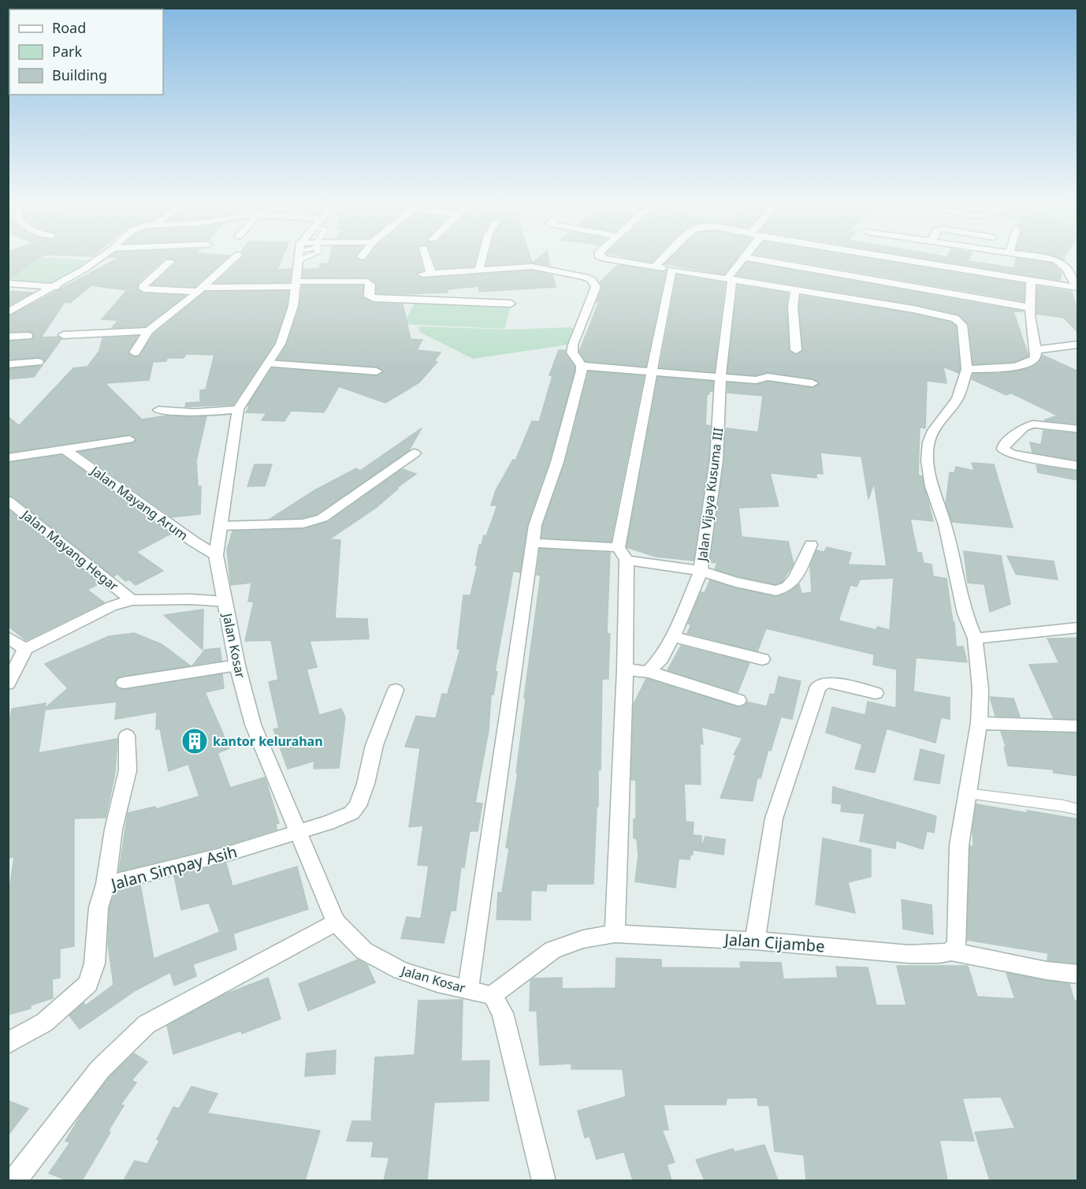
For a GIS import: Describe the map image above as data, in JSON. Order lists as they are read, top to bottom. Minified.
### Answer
{"streets":{"street":["Jalan Vijaya Kusuma III","Jalan Mayang Arum","Jalan Mayang Hegar","Jalan Kosar","Jalan Simpay Asih","Jalan Cijambe"]},"crossings":[["Jalan Mayang Arum","Jalan Kosar"],["Jalan Kosar","Jalan Simpay Asih"],["Jalan Kosar","Jalan Cijambe"]],"places":{"building":["kantor kelurahan"]},"legend":["Road","Park","Building"]}
